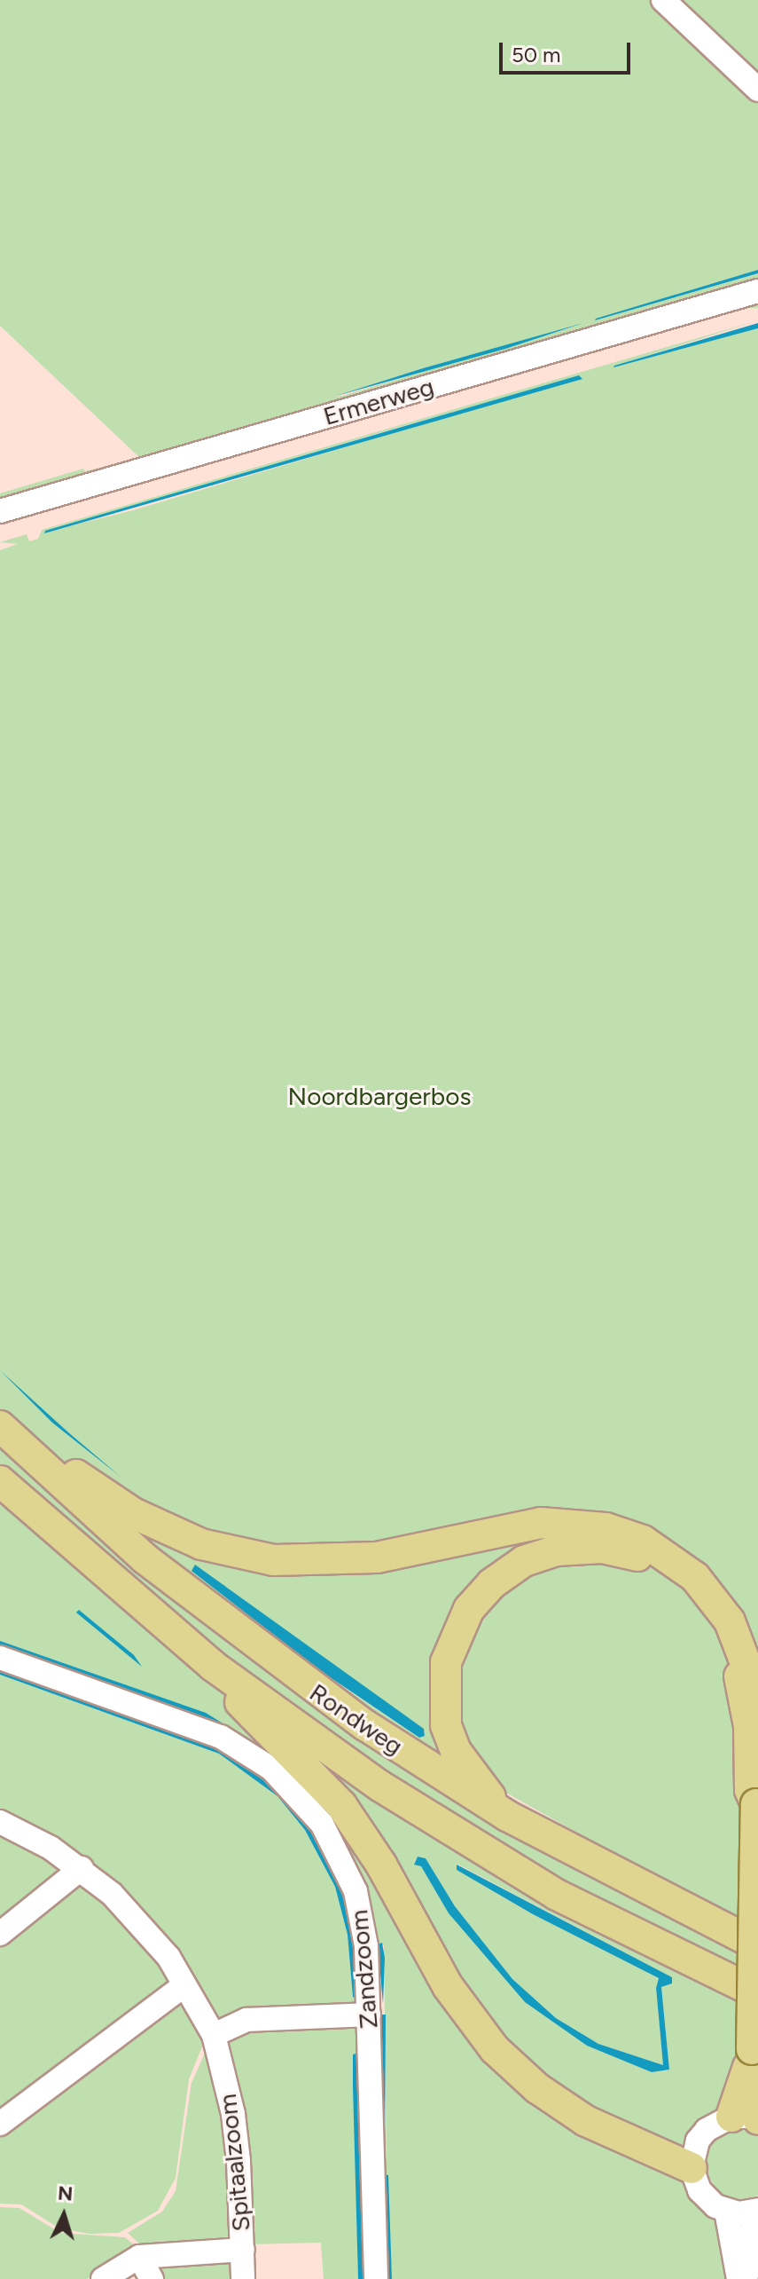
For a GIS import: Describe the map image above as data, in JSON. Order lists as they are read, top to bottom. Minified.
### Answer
{"streets":{"main road":["Rondweg"],"street":["Ermerweg","Zandzoom","Spitaalzoom"]},"parks":["Noordbargerbos"],"scale_bar":"50 m","north":"top"}
